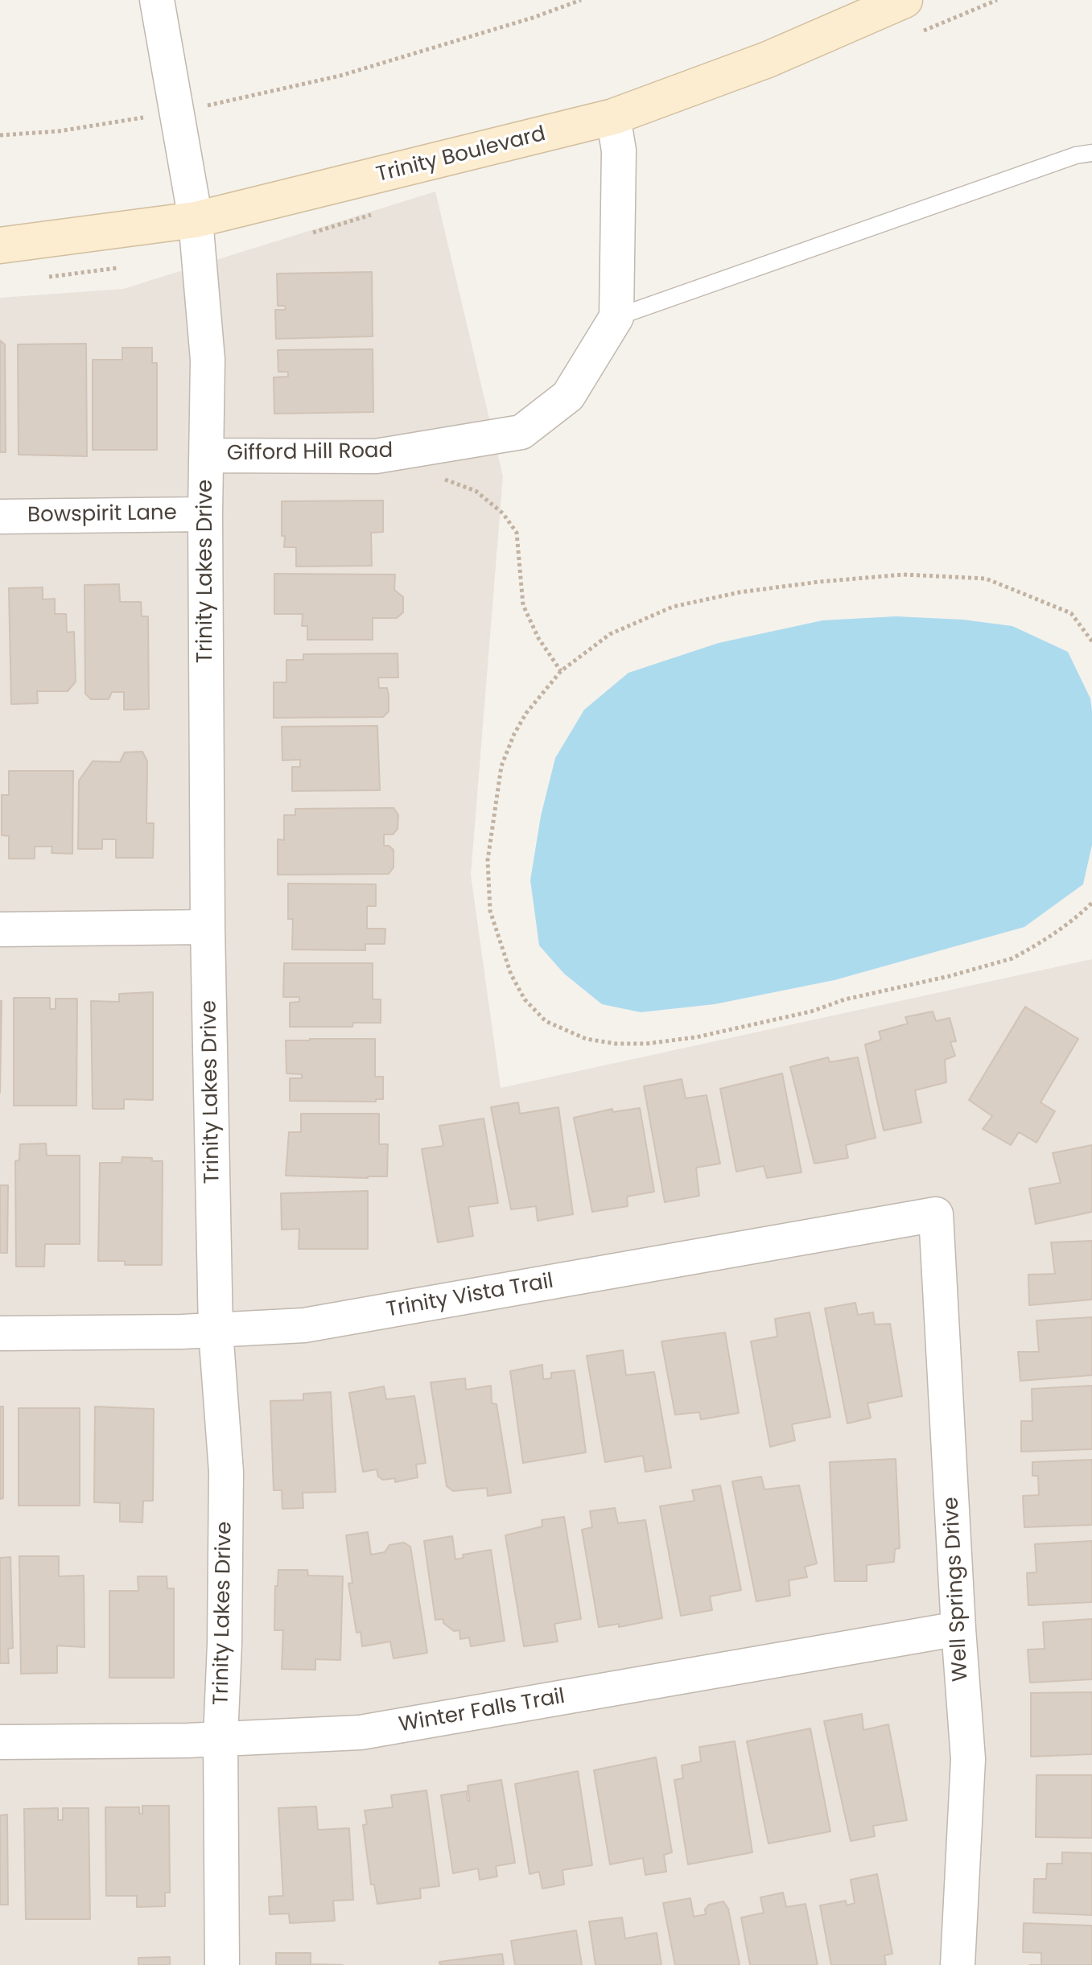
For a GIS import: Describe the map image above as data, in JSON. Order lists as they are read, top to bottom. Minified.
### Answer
{"streets":{"main road":["Trinity Boulevard"],"street":["Gifford Hill Road","Bowspirit Lane","Trinity Lakes Drive","Trinity Vista Trail","Well Springs Drive","Winter Falls Trail"]},"crossings":[["Trinity Boulevard","Trinity Lakes Drive"],["Gifford Hill Road","Trinity Lakes Drive"],["Bowspirit Lane","Trinity Lakes Drive"],["Trinity Lakes Drive","Trinity Vista Trail"],["Trinity Lakes Drive","Winter Falls Trail"],["Trinity Vista Trail","Well Springs Drive"],["Well Springs Drive","Winter Falls Trail"]]}
